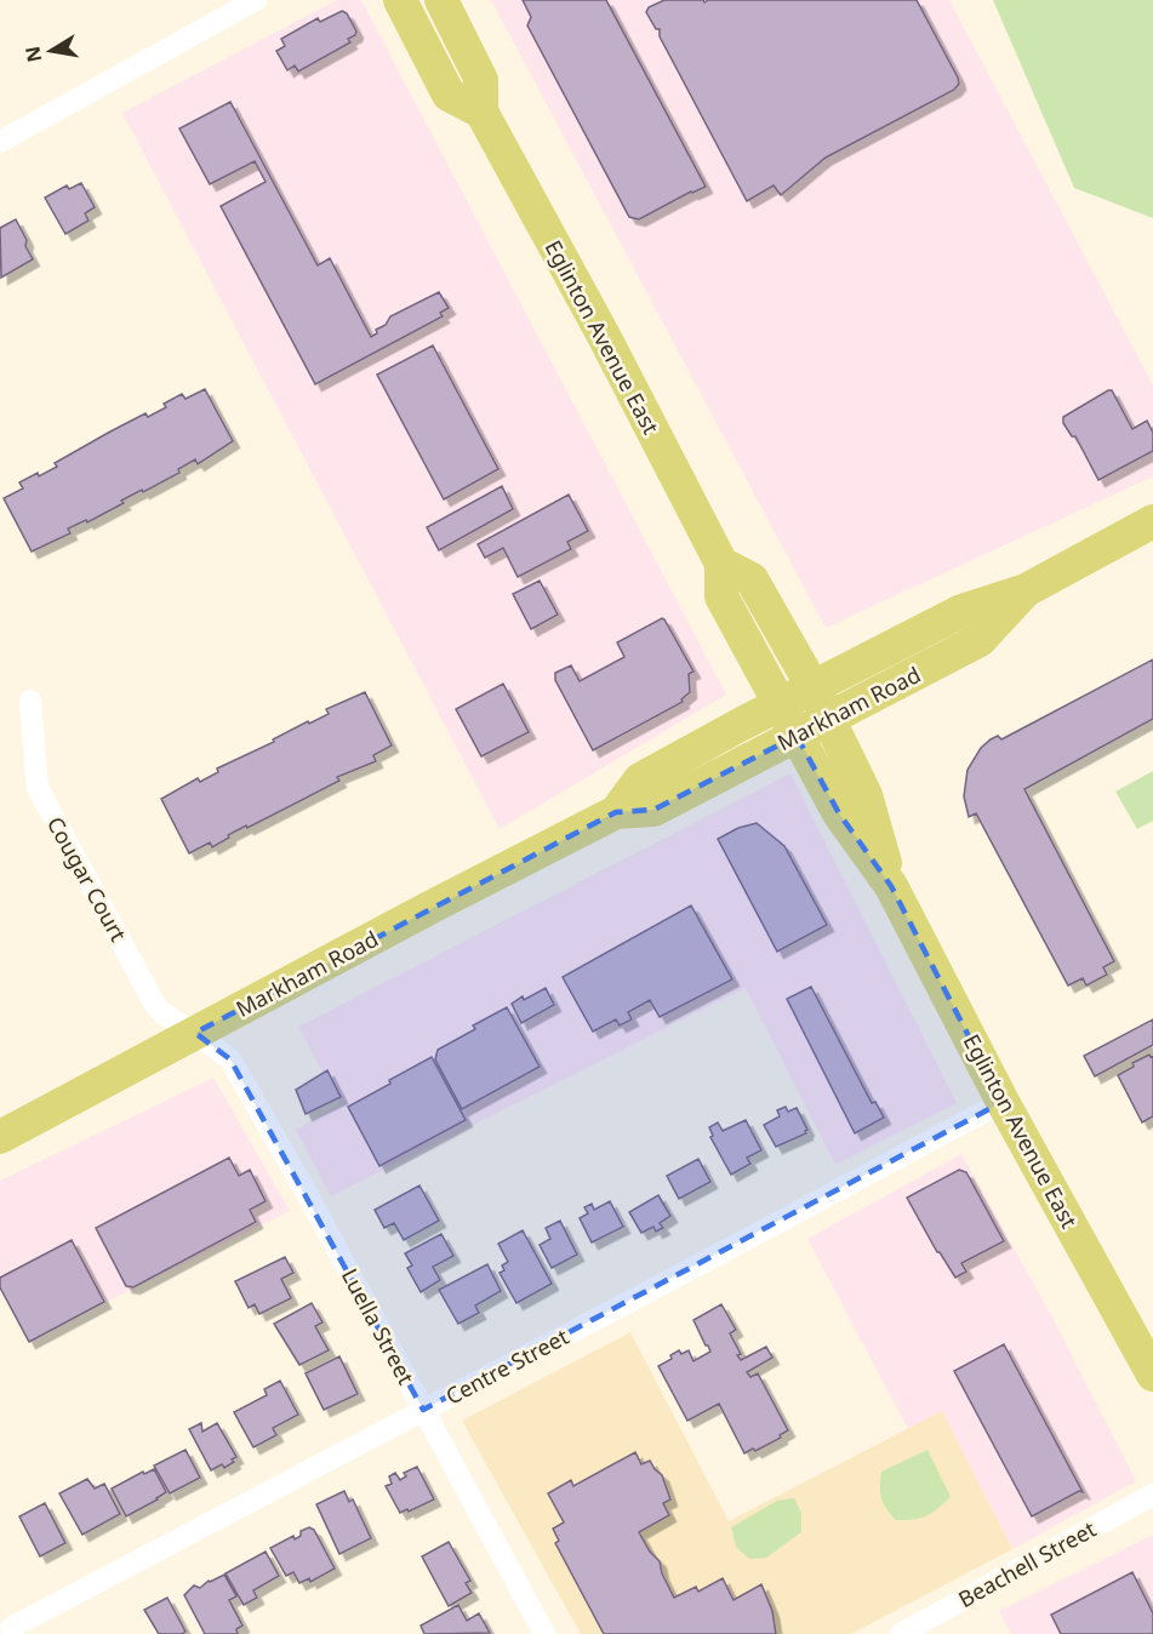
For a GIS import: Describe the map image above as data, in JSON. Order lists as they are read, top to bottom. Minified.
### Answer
{"streets":{"main road":["Eglinton Avenue East","Markham Road"],"street":["Cougar Court","Luella Street","Centre Street","Beachell Street"]},"crossings":[["Eglinton Avenue East","Markham Road"],["Eglinton Avenue East","Centre Street"],["Markham Road","Cougar Court"],["Markham Road","Luella Street"],["Cougar Court","Luella Street"],["Luella Street","Centre Street"]],"north":"left"}
